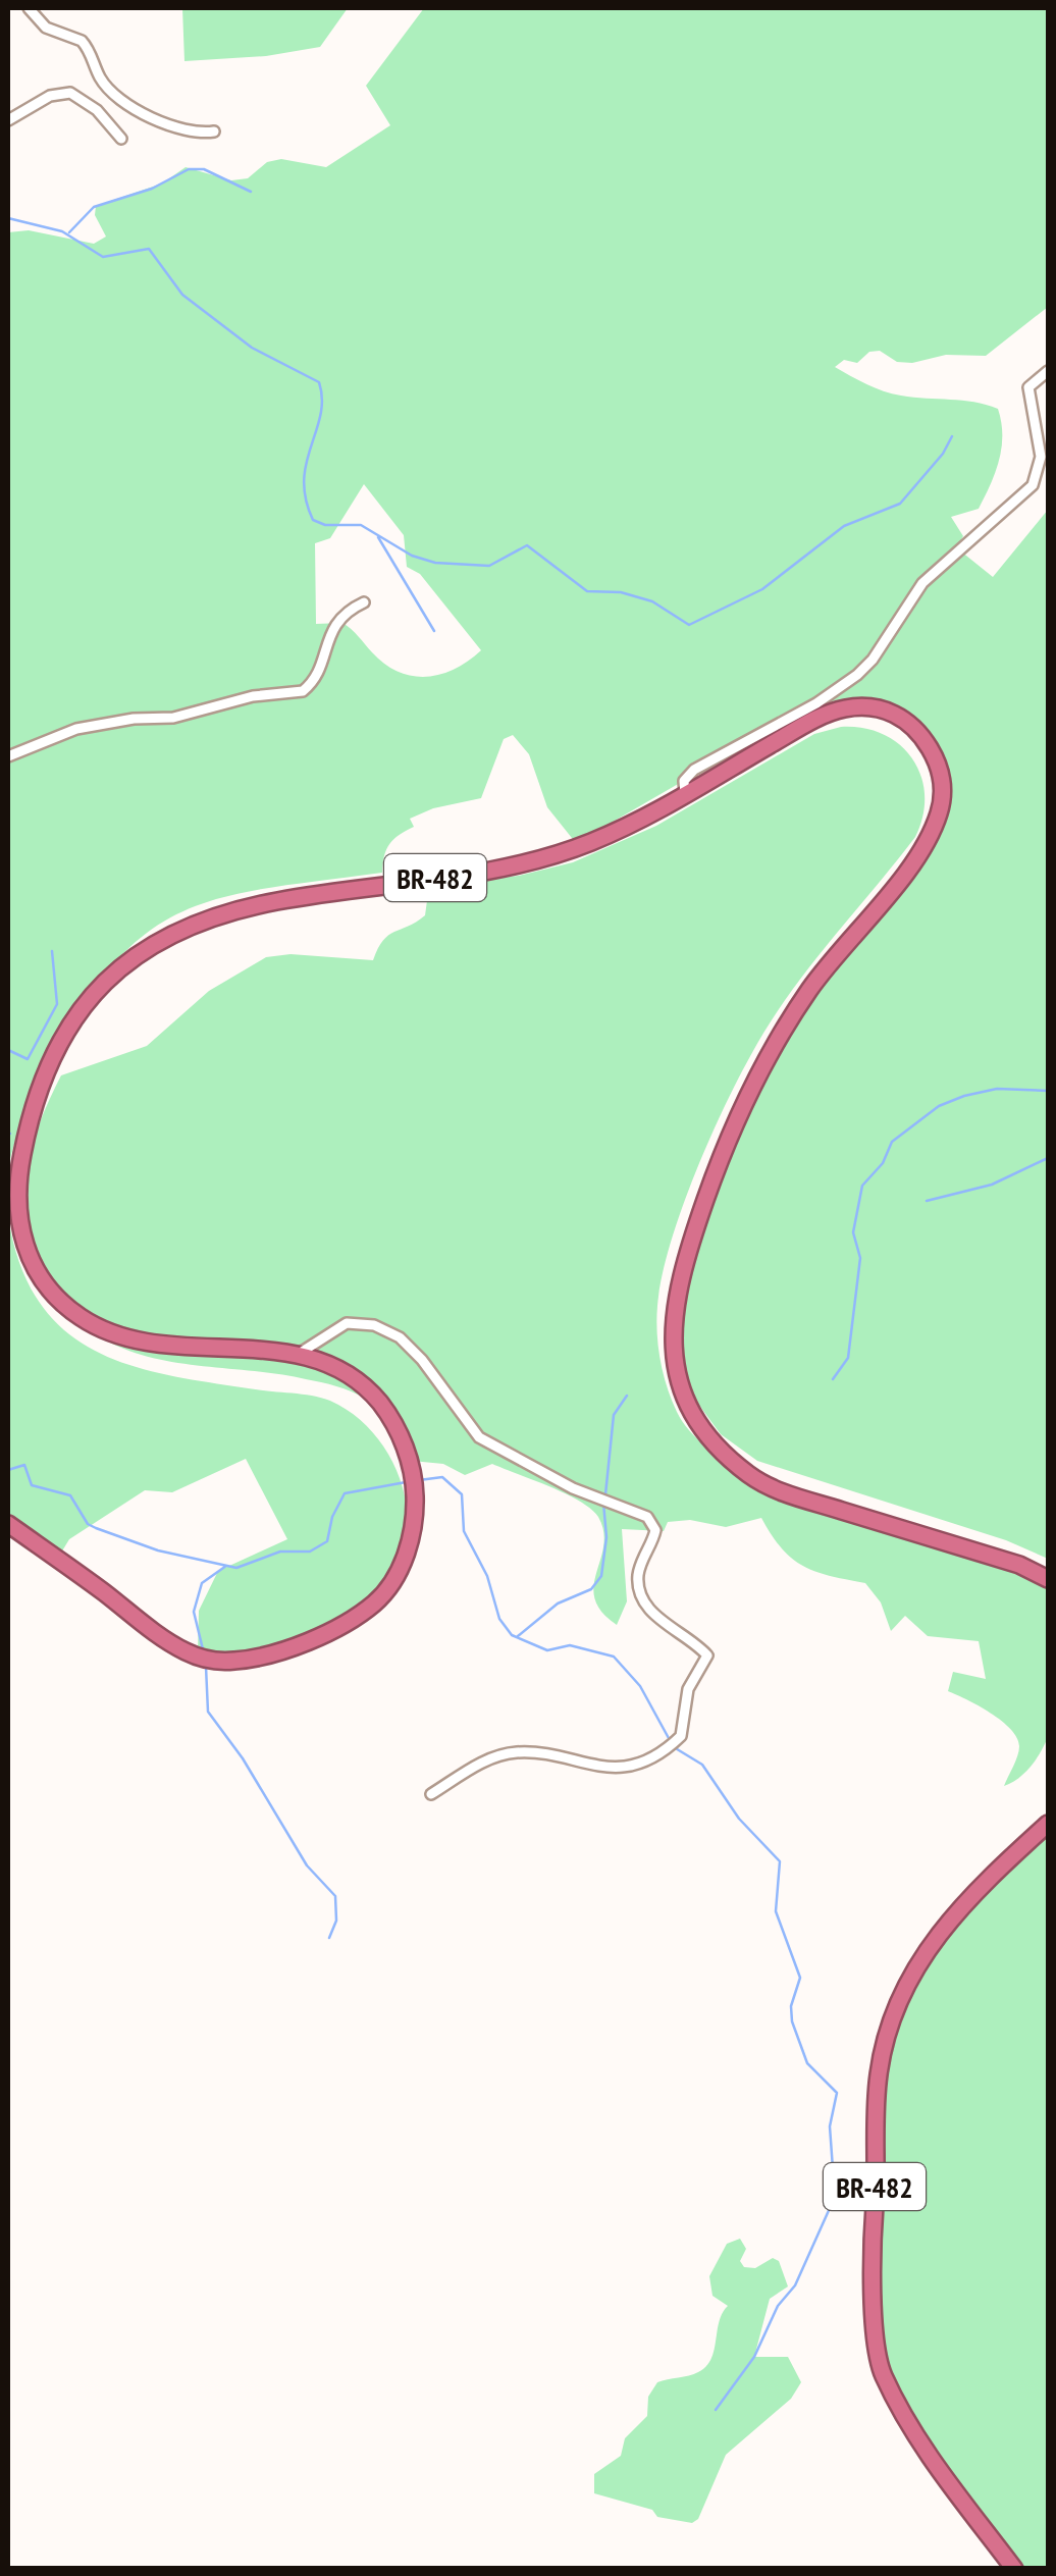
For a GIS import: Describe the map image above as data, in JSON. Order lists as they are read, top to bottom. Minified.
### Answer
{"streets":{"highway":["BR-482"]}}
